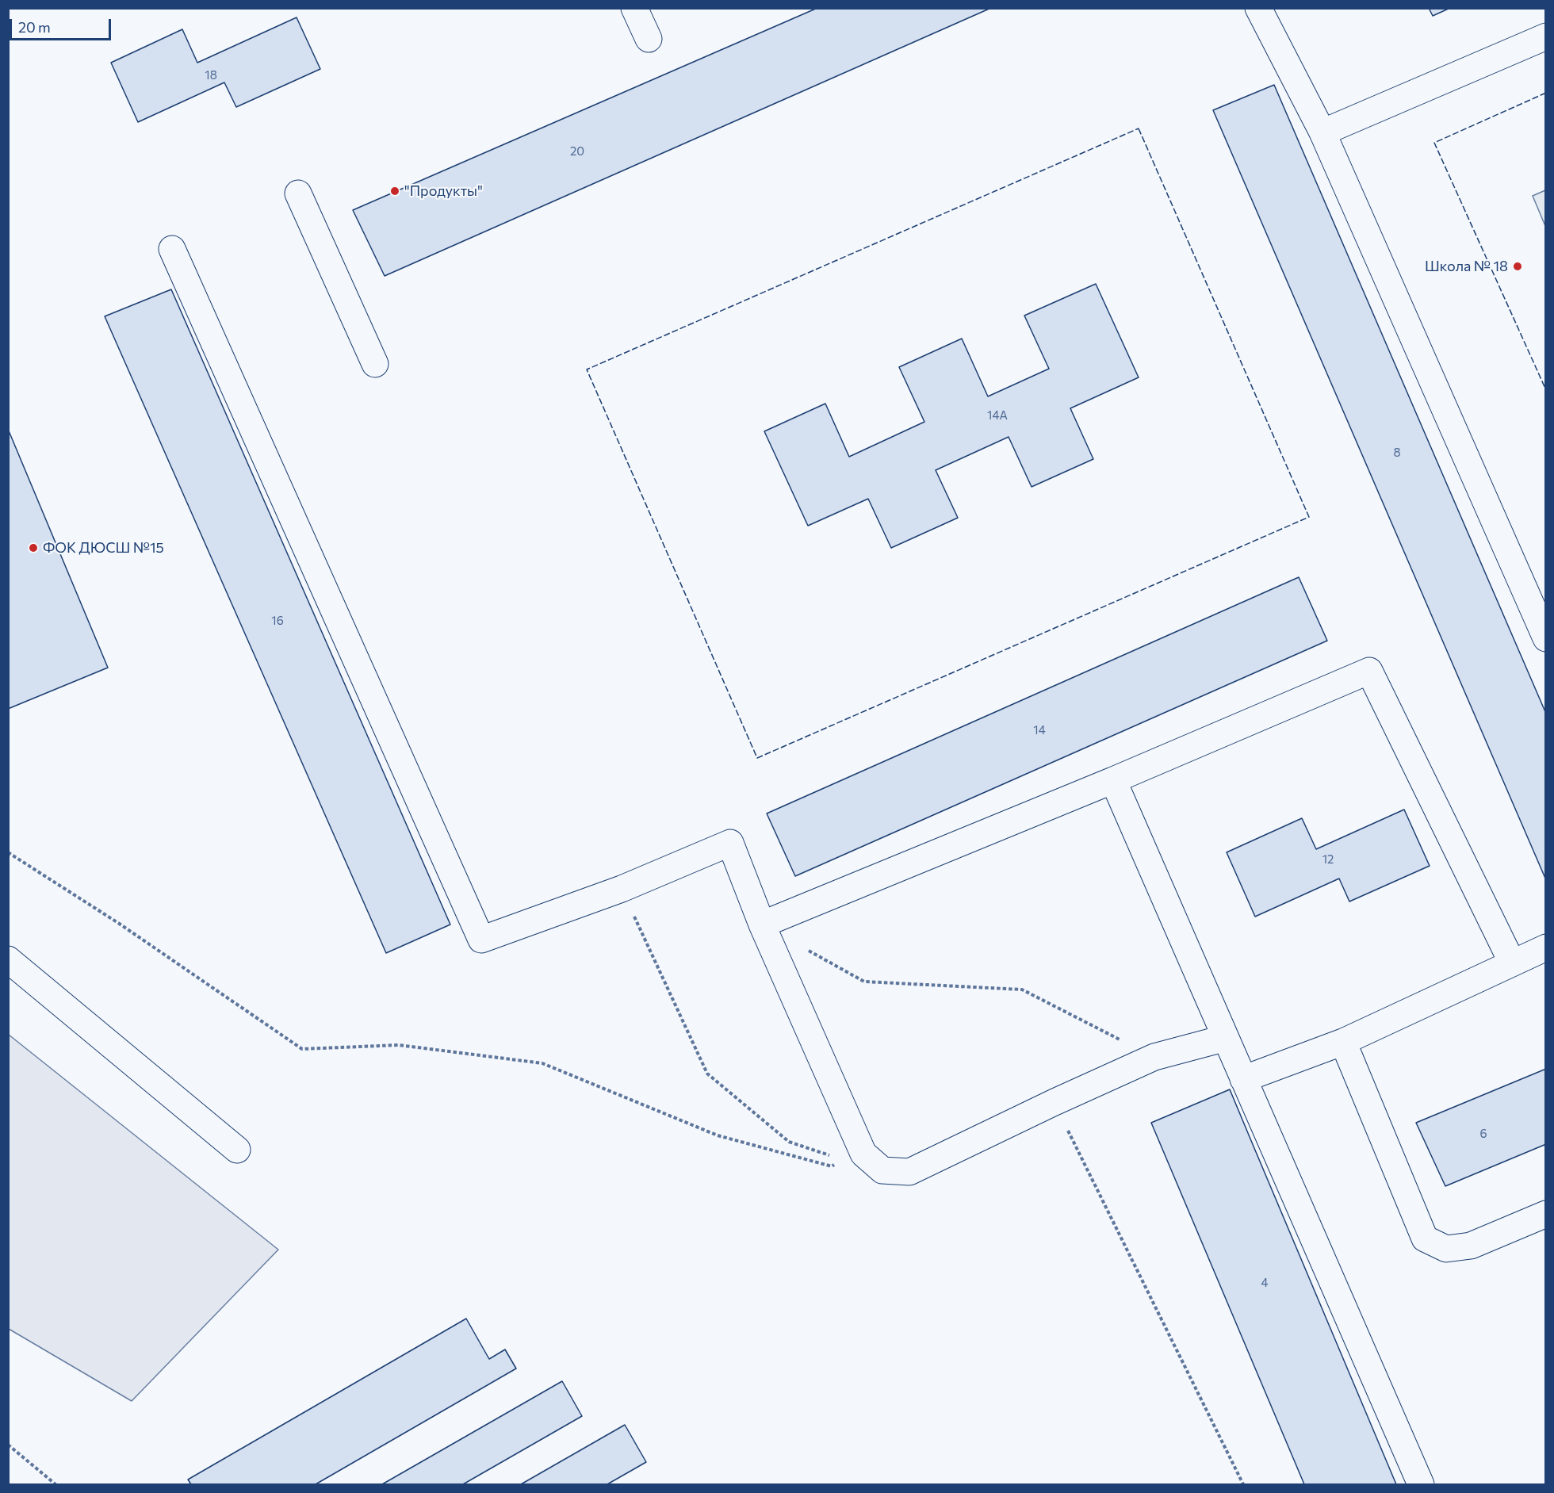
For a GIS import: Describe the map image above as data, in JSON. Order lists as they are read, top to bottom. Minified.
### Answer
{"places":["\"Продукты\"","Школа № 18","ФОК ДЮСШ №15"],"house_numbers":["18","20","14А","8","16","14","12","6","4"],"scale_bar":"20 m"}
